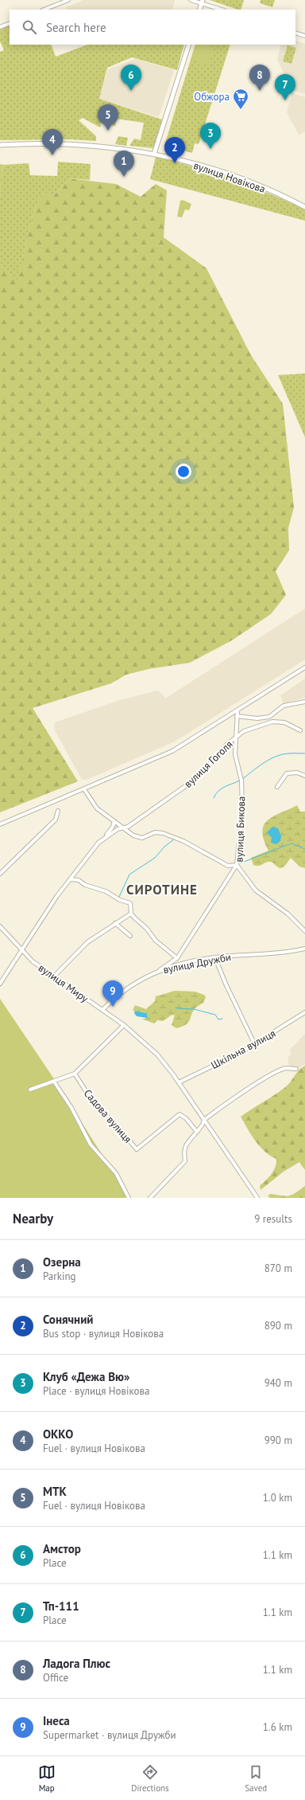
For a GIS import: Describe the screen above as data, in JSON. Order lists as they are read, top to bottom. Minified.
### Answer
{"streets":{"main road":["вулиця Новікова"],"street":["вулиця Гоголя","вулиця Бикова","вулиця Дружби","вулиця Миру","Шкільна вулиця","Садова вулиця"]},"crossings":[["вулиця Гоголя","вулиця Бикова"],["вулиця Гоголя","вулиця Миру"],["вулиця Дружби","вулиця Миру"],["вулиця Миру","Шкільна вулиця"]],"districts":["СИРОТИНЕ"],"places":{"supermarket":["Обжора"]},"page":{"search":"Search here","pins":["6","8","7","5","3","4","2","1","9"],"heading":["Nearby","9 results"],"list":[{"mark":"1","name":"Озерна","note":"Parking","value":"870 m"},{"mark":"2","name":"Сонячний","note":"Bus stop · вулиця Новікова","value":"890 m"},{"mark":"3","name":"Клуб «Дежа Вю»","note":"Place · вулиця Новікова","value":"940 m"},{"mark":"4","name":"ОККО","note":"Fuel · вулиця Новікова","value":"990 m"},{"mark":"5","name":"МТК","note":"Fuel · вулиця Новікова","value":"1.0 km"},{"mark":"6","name":"Амстор","note":"Place","value":"1.1 km"},{"mark":"7","name":"Тп-111","note":"Place","value":"1.1 km"},{"mark":"8","name":"Ладога Плюс","note":"Office","value":"1.1 km"},{"mark":"9","name":"Інеса","note":"Supermarket · вулиця Дружби","value":"1.6 km"}],"nav":["Map","Directions","Saved"]}}
